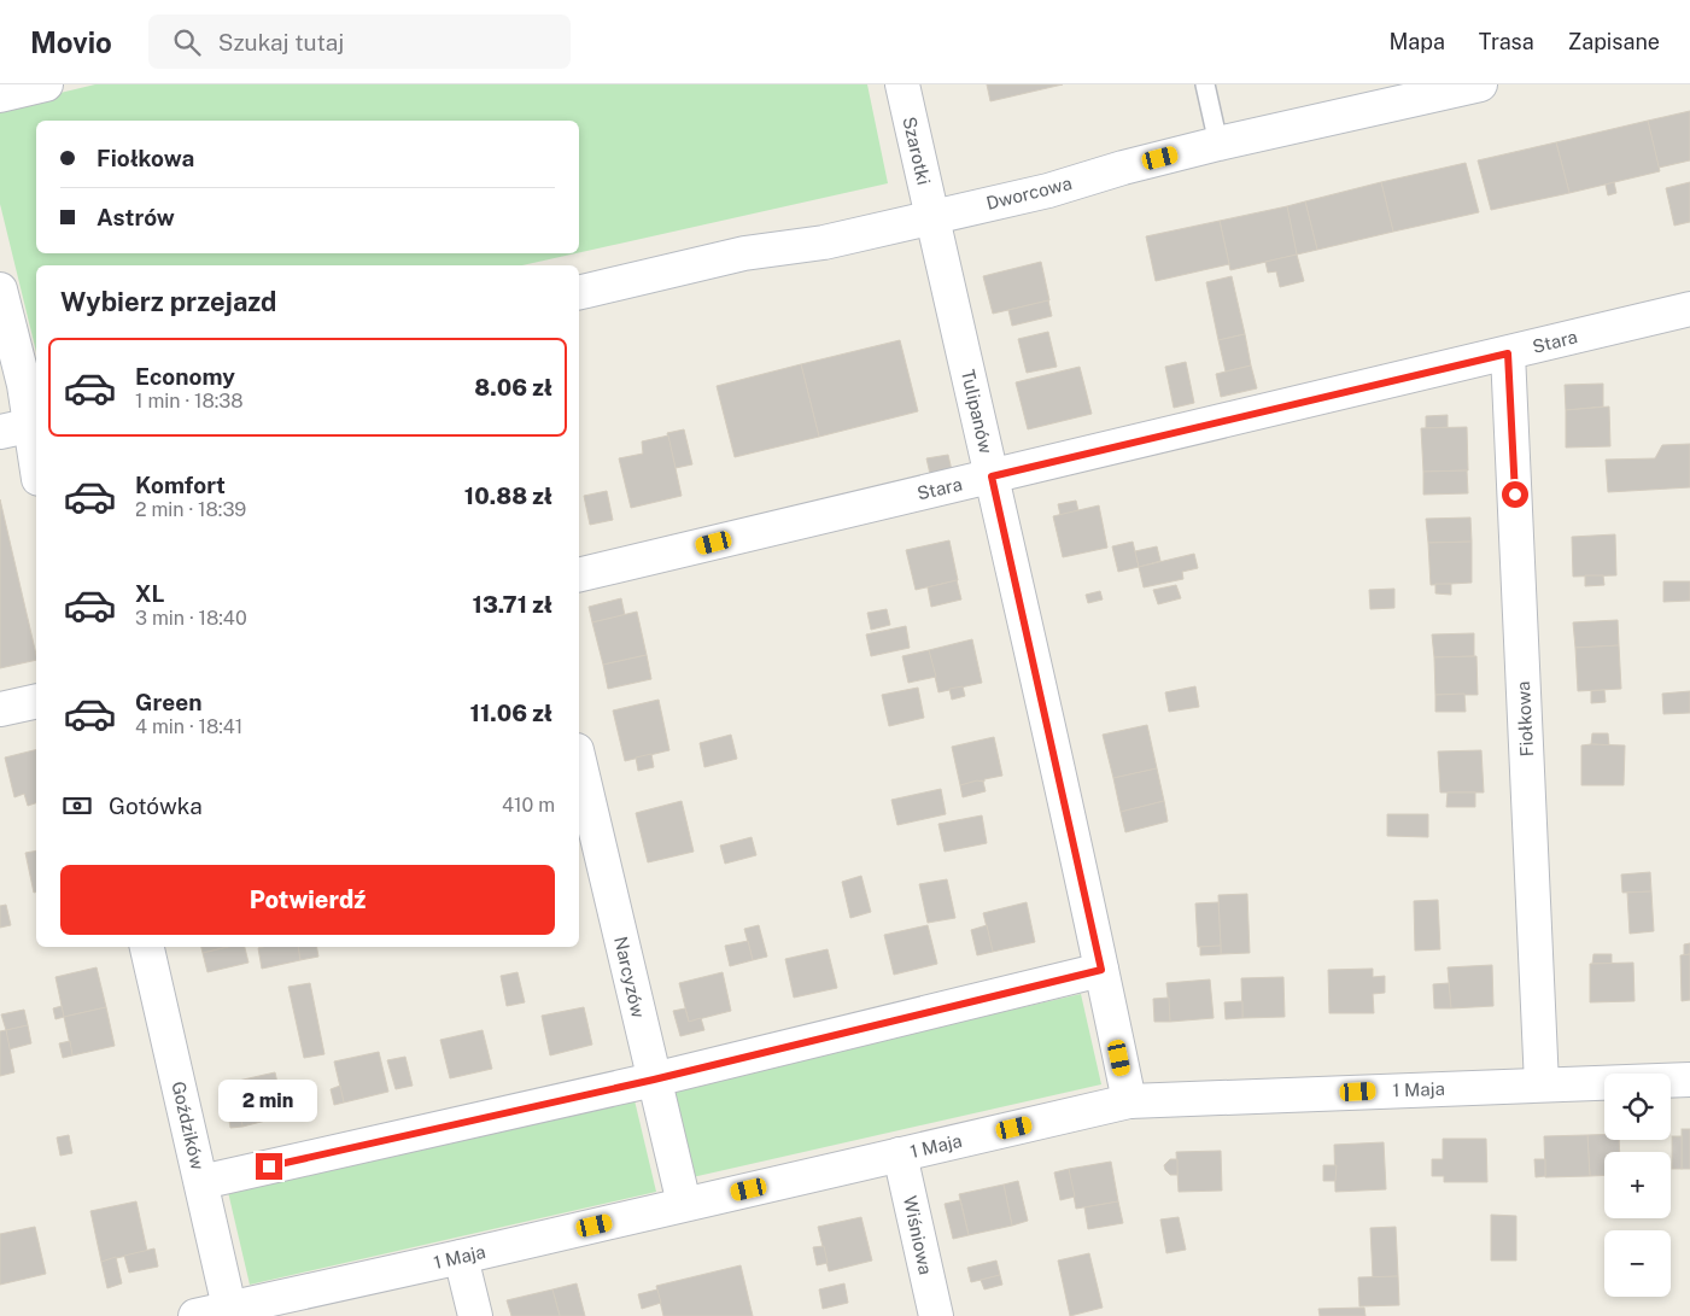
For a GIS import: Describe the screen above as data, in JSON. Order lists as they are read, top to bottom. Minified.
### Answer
{"streets":{"street":["Szarotki","Dworcowa","Stara","Tulipanów","Fiołkowa","Narcyzów","1 Maja","Goździków","Wiśniowa"]},"crossings":[["Szarotki","Dworcowa"],["Szarotki","Tulipanów"],["Dworcowa","Tulipanów"],["Stara","Tulipanów"],["Stara","Fiołkowa"],["Tulipanów","1 Maja"],["Fiołkowa","1 Maja"],["Narcyzów","1 Maja"],["1 Maja","Goździków"],["1 Maja","Wiśniowa"]],"page":{"header":"Movio","search":"Szukaj tutaj","nav":["Mapa","Trasa","Zapisane"],"banner":["Fiołkowa","Astrów"],"heading":"Wybierz przejazd","list":[{"name":"Economy","note":"1 min · 18:38","value":"8.06 zł"},{"name":"Komfort","note":"2 min · 18:39","value":"10.88 zł"},{"name":"XL","note":"3 min · 18:40","value":"13.71 zł"},{"name":"Green","note":"4 min · 18:41","value":"11.06 zł"}],"pay":["Gotówka","410 m"],"buttons":"Potwierdź","map_buttons":["+","−"],"bubble":"2 min"}}
